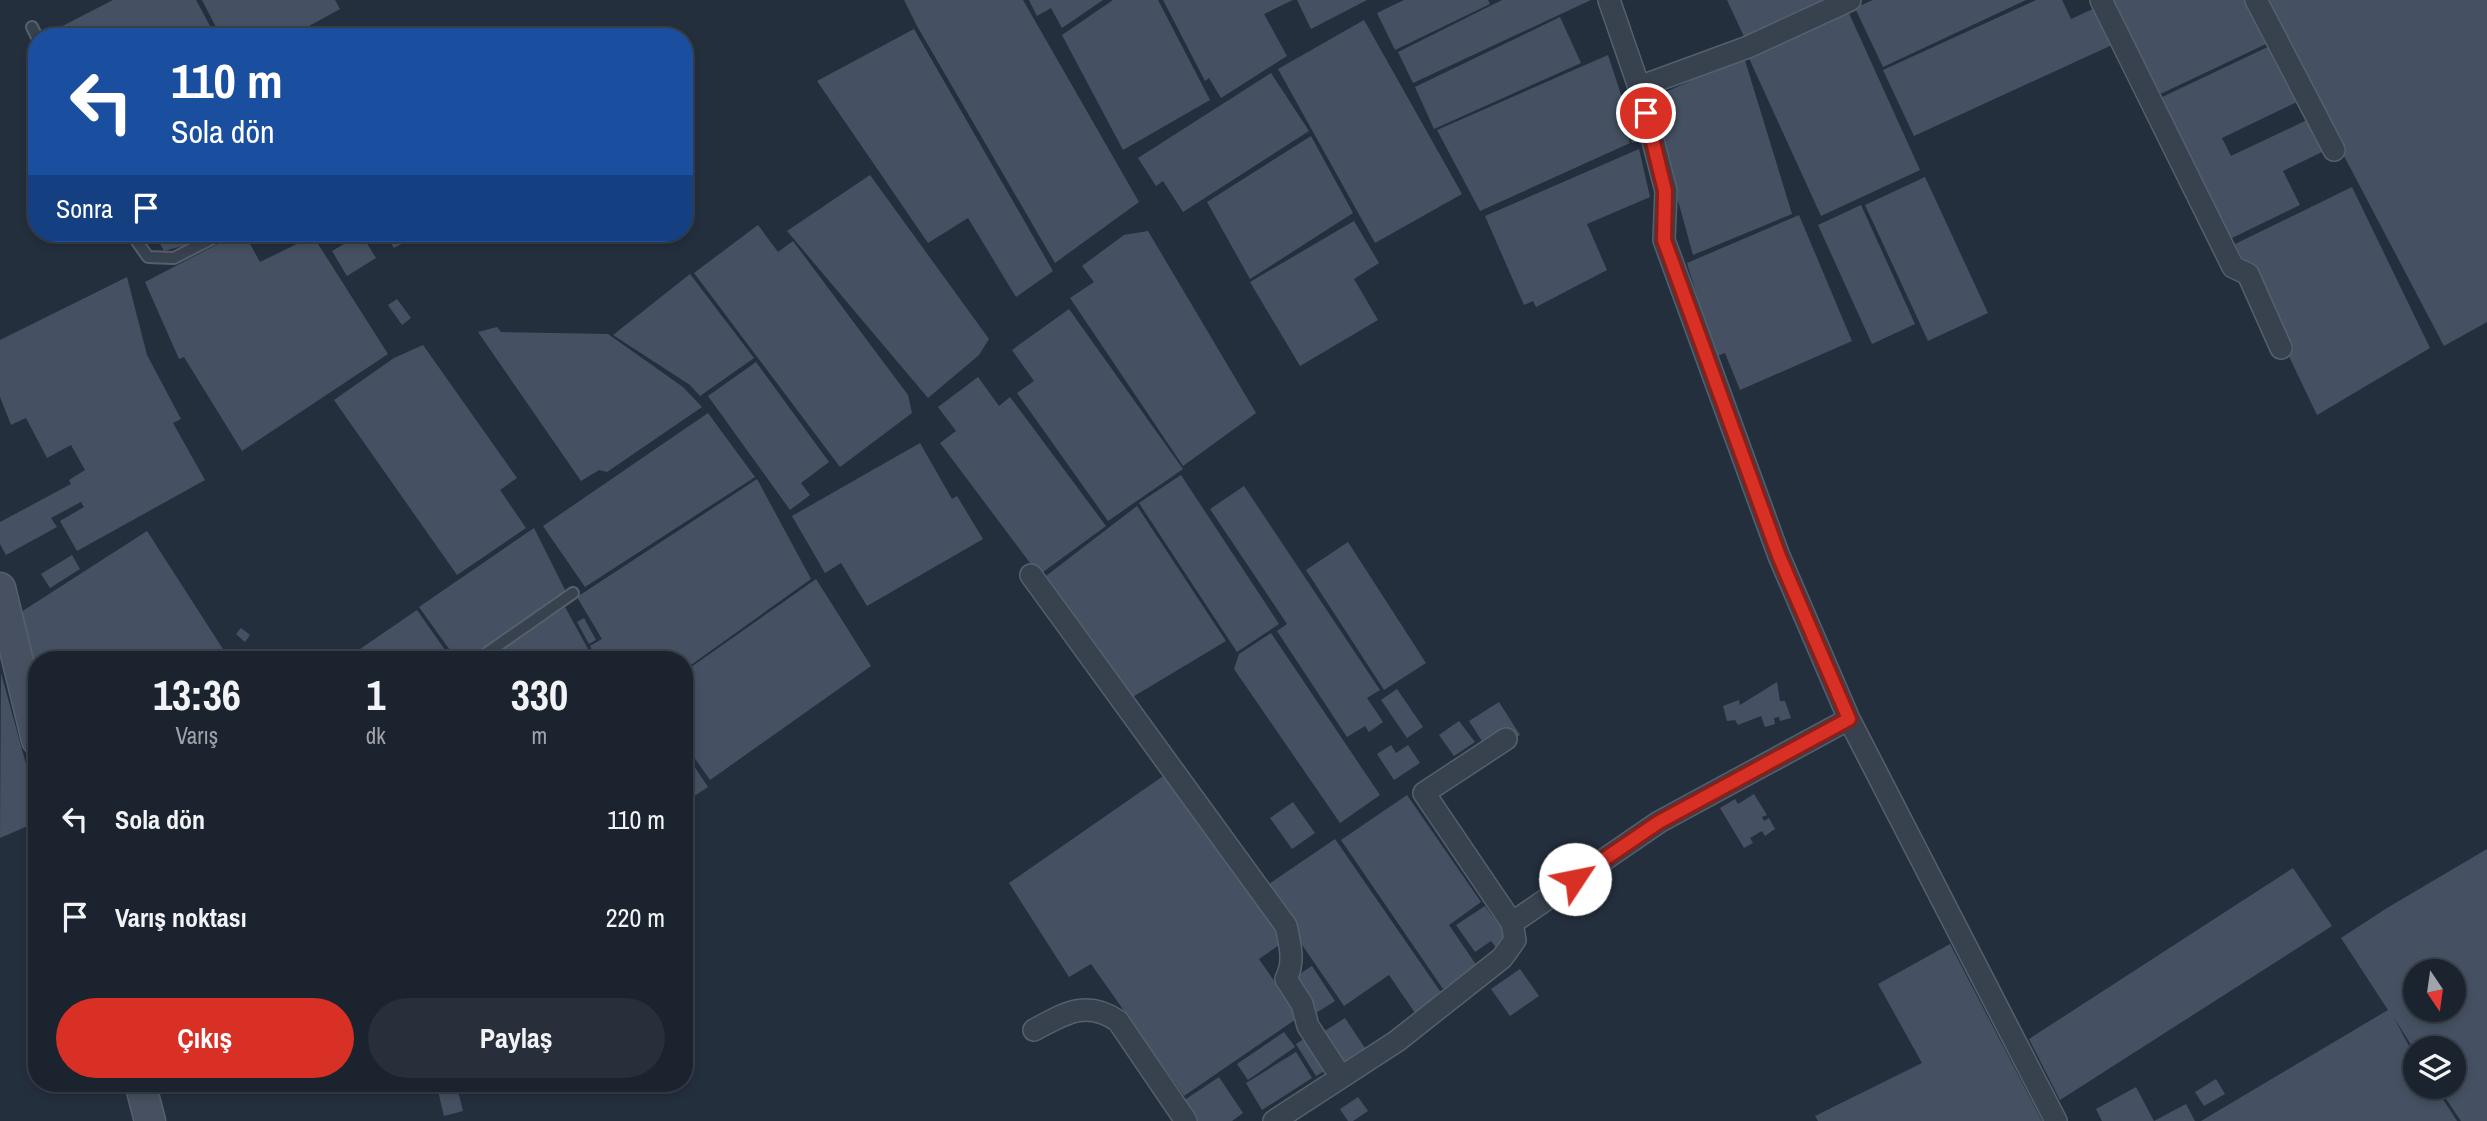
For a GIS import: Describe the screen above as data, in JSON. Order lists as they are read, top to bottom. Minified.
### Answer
{"north":"bottom","page":{"turn":["110 m","Sola dön"],"then":"Sonra","eta":["13:36","Varış","1","dk","330","m"],"list":[{"name":"Sola dön","value":"110 m"},{"name":"Varış noktası","value":"220 m"}],"buttons":["Çıkış","Paylaş"]}}
